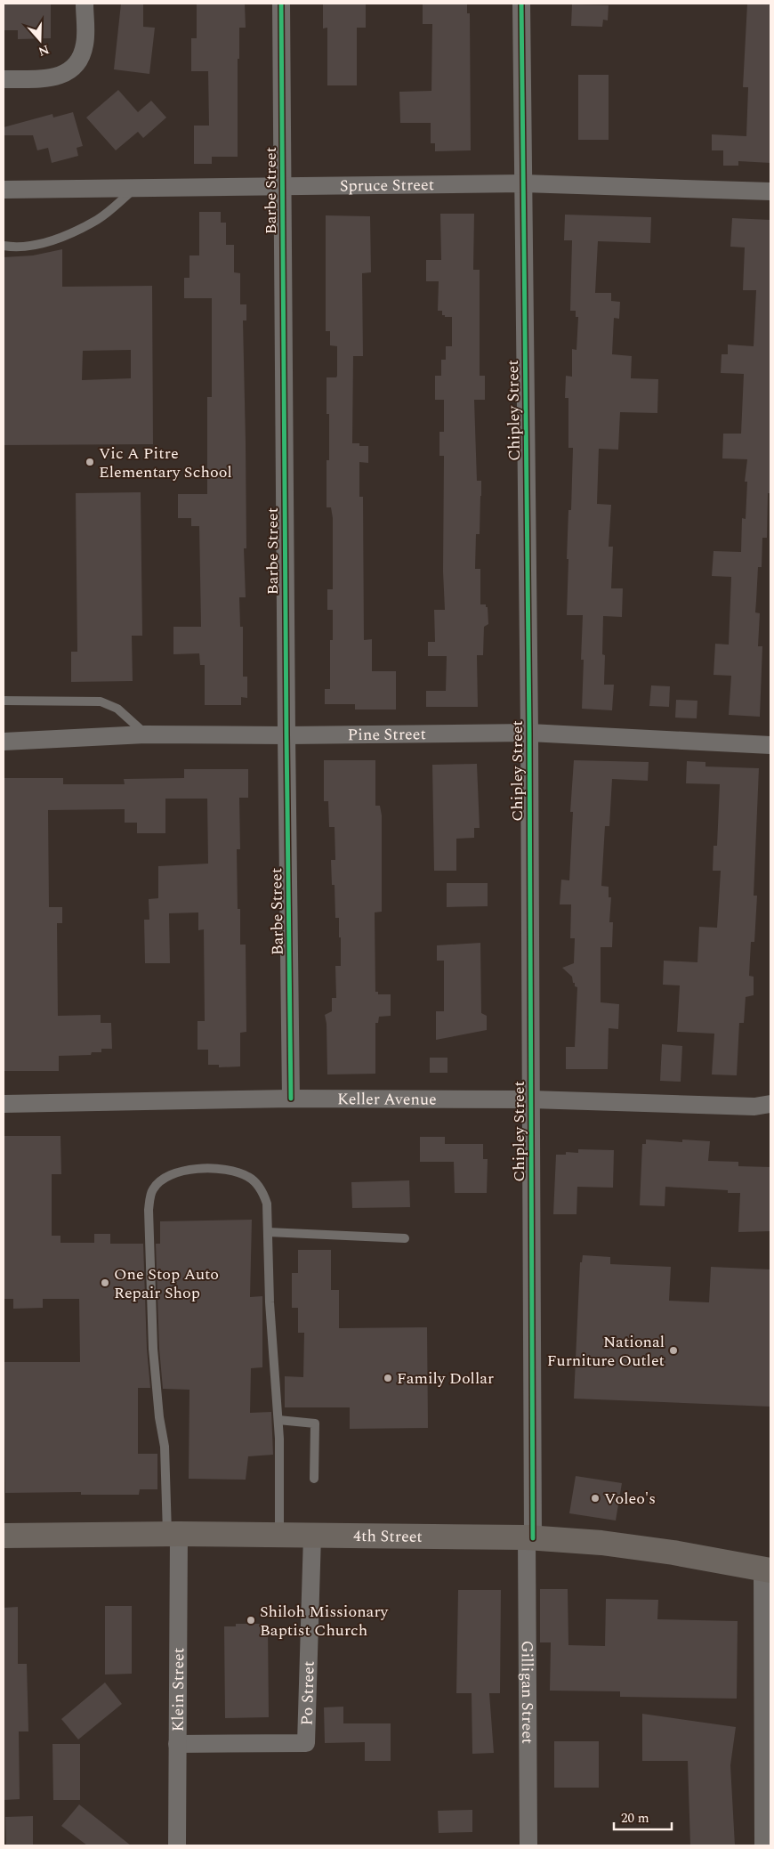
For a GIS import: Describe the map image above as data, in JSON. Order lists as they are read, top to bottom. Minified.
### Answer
{"streets":{"main road":["4th Street"],"street":["Spruce Street","Barbe Street","Chipley Street","Pine Street","Keller Avenue","Klein Street","Gilligan Street","Po Street"]},"crossings":[["Spruce Street","Barbe Street"],["Spruce Street","Chipley Street"],["Barbe Street","Pine Street"],["Barbe Street","Keller Avenue"],["Chipley Street","Pine Street"],["Chipley Street","Keller Avenue"],["Chipley Street","4th Street"],["Chipley Street","Gilligan Street"],["4th Street","Klein Street"],["4th Street","Gilligan Street"],["4th Street","Po Street"],["Klein Street","Po Street"]],"places":["Vic A Pitre Elementary School","One Stop Auto Repair Shop","National Furniture Outlet","Family Dollar","Voleo's","Shiloh Missionary Baptist Church"],"scale_bar":"20 m","north":"bottom"}
